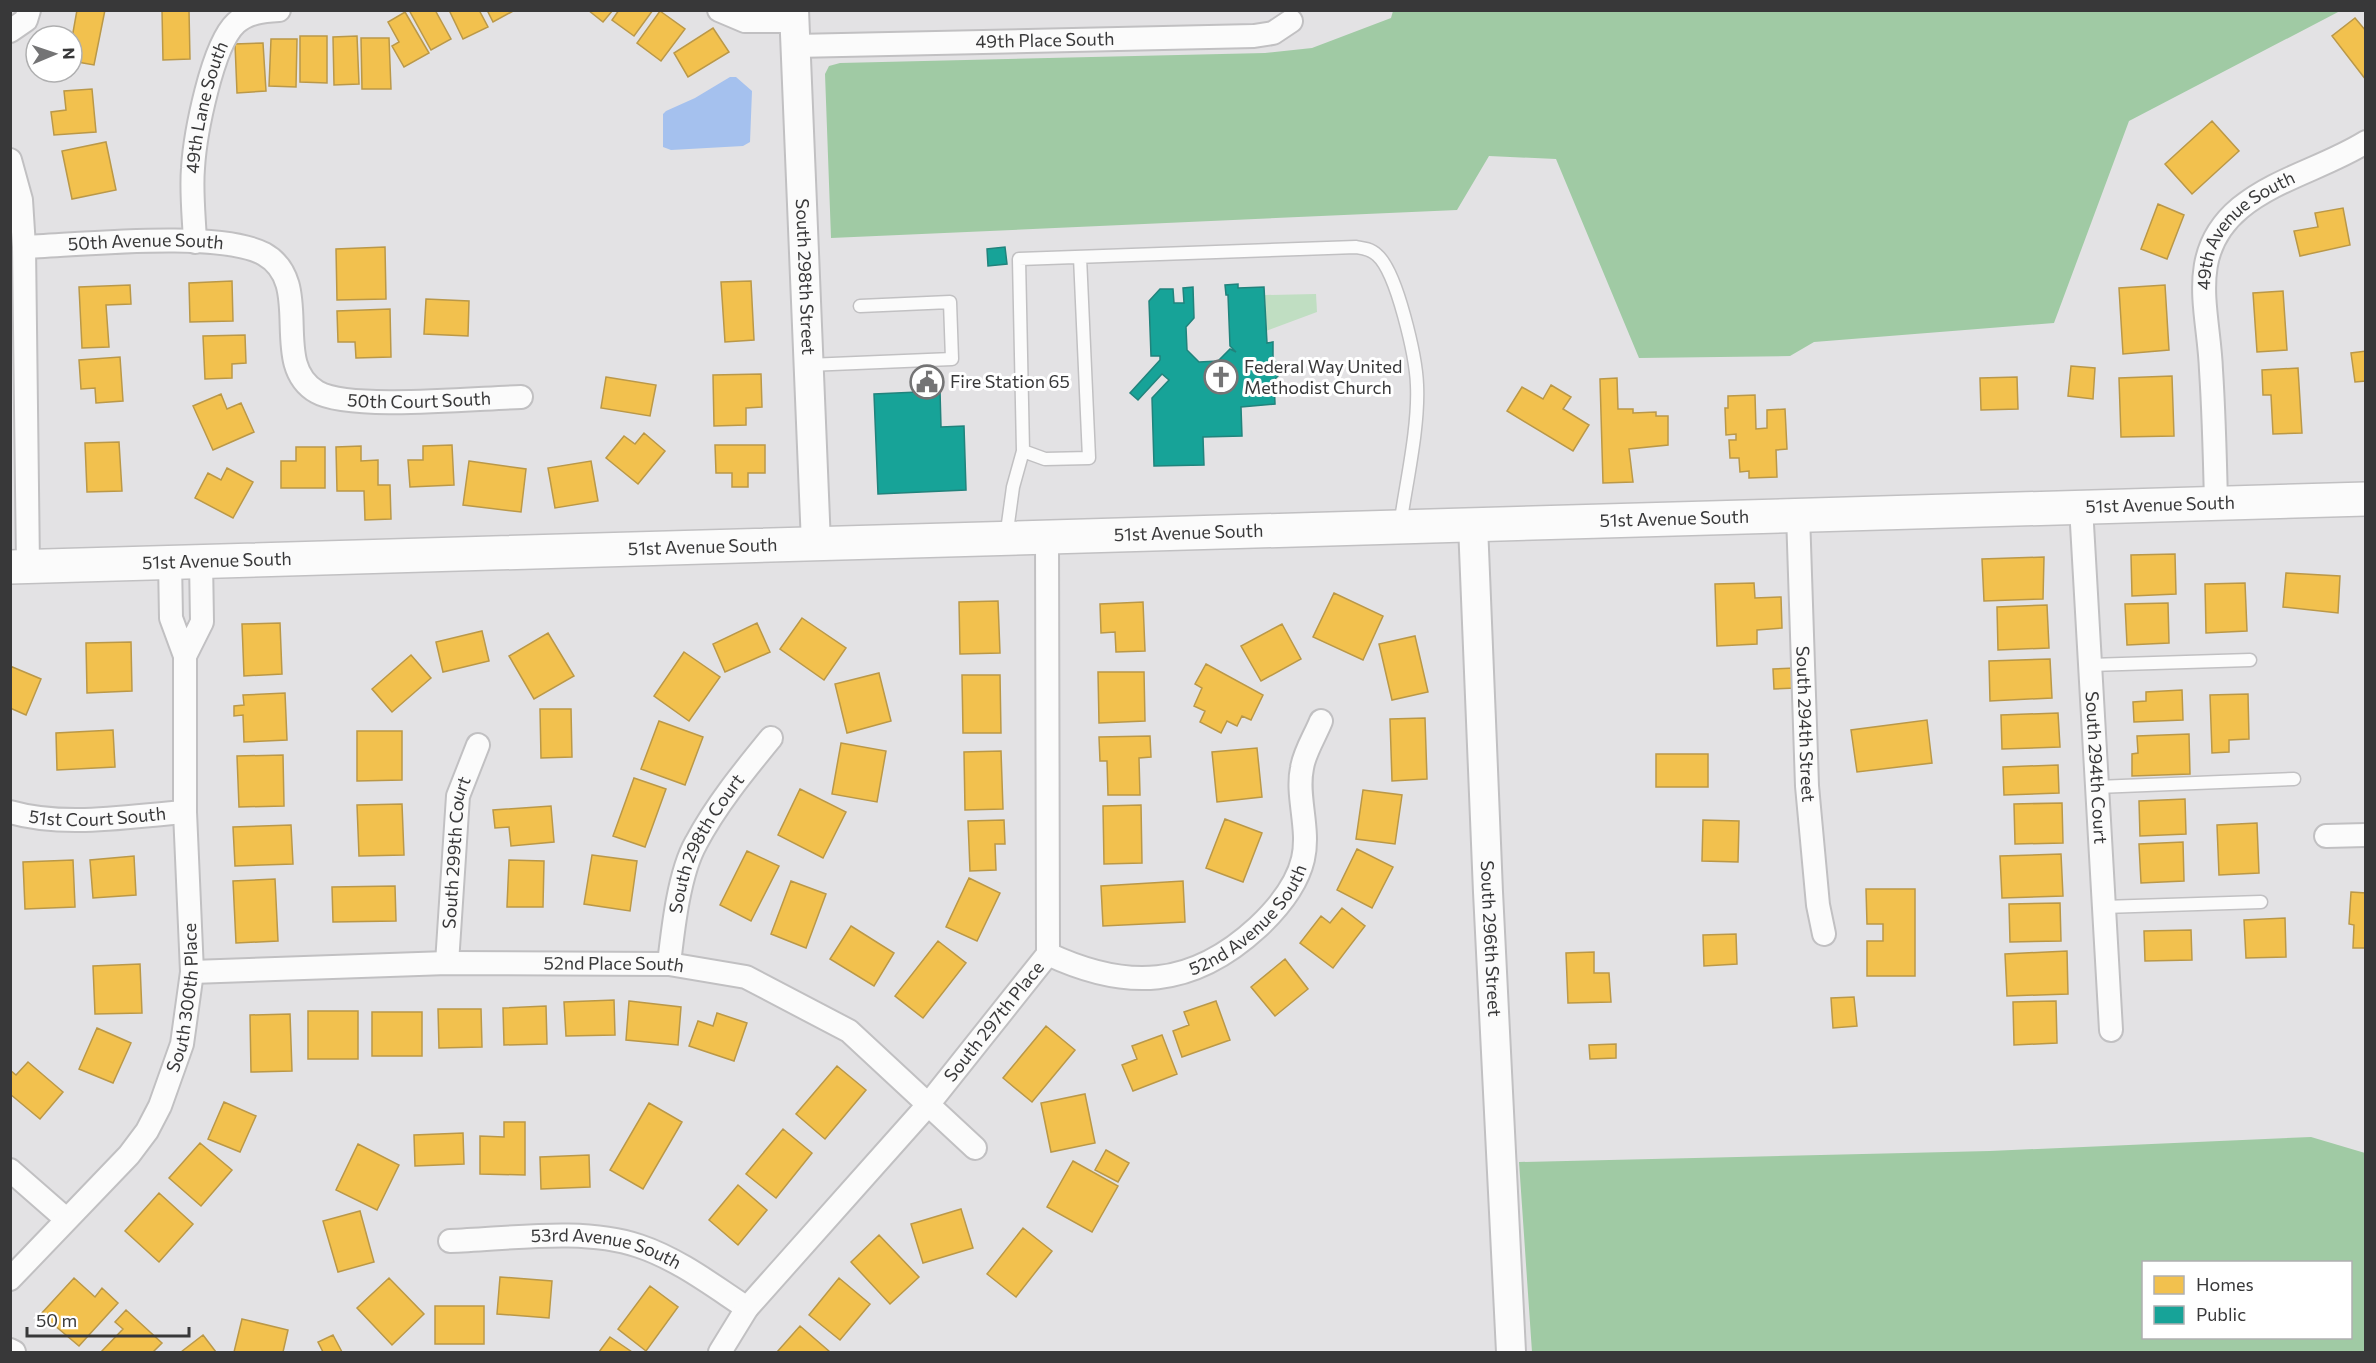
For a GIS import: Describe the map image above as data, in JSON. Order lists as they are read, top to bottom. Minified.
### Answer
{"streets":{"main road":["51st Avenue South"],"street":["49th Place South","49th Lane South","49th Avenue South","50th Avenue South","South 298th Street","50th Court South","South 294th Street","South 294th Court","51st Court South","South 298th Court","South 299th Court","52nd Avenue South","South 296th Street","52nd Place South","South 300th Place","South 297th Place","53rd Avenue South"]},"crossings":[["49th Place South","South 298th Street"],["49th Lane South","50th Avenue South"],["49th Avenue South","51st Avenue South"],["50th Avenue South","50th Court South"],["South 298th Street","51st Avenue South"],["51st Avenue South","South 294th Street"],["51st Avenue South","South 294th Court"],["51st Avenue South","South 296th Street"],["51st Avenue South","South 300th Place"],["51st Avenue South","South 297th Place"],["51st Court South","South 300th Place"],["South 298th Court","52nd Place South"],["South 299th Court","52nd Place South"],["52nd Avenue South","South 297th Place"],["52nd Place South","South 300th Place"],["52nd Place South","South 297th Place"],["South 297th Place","53rd Avenue South"]],"places":{"church":["Federal Way United Methodist Church"],"public building":["Fire Station 65"]},"legend":["Homes","Public"],"scale_bar":"50 m","north":"right"}
